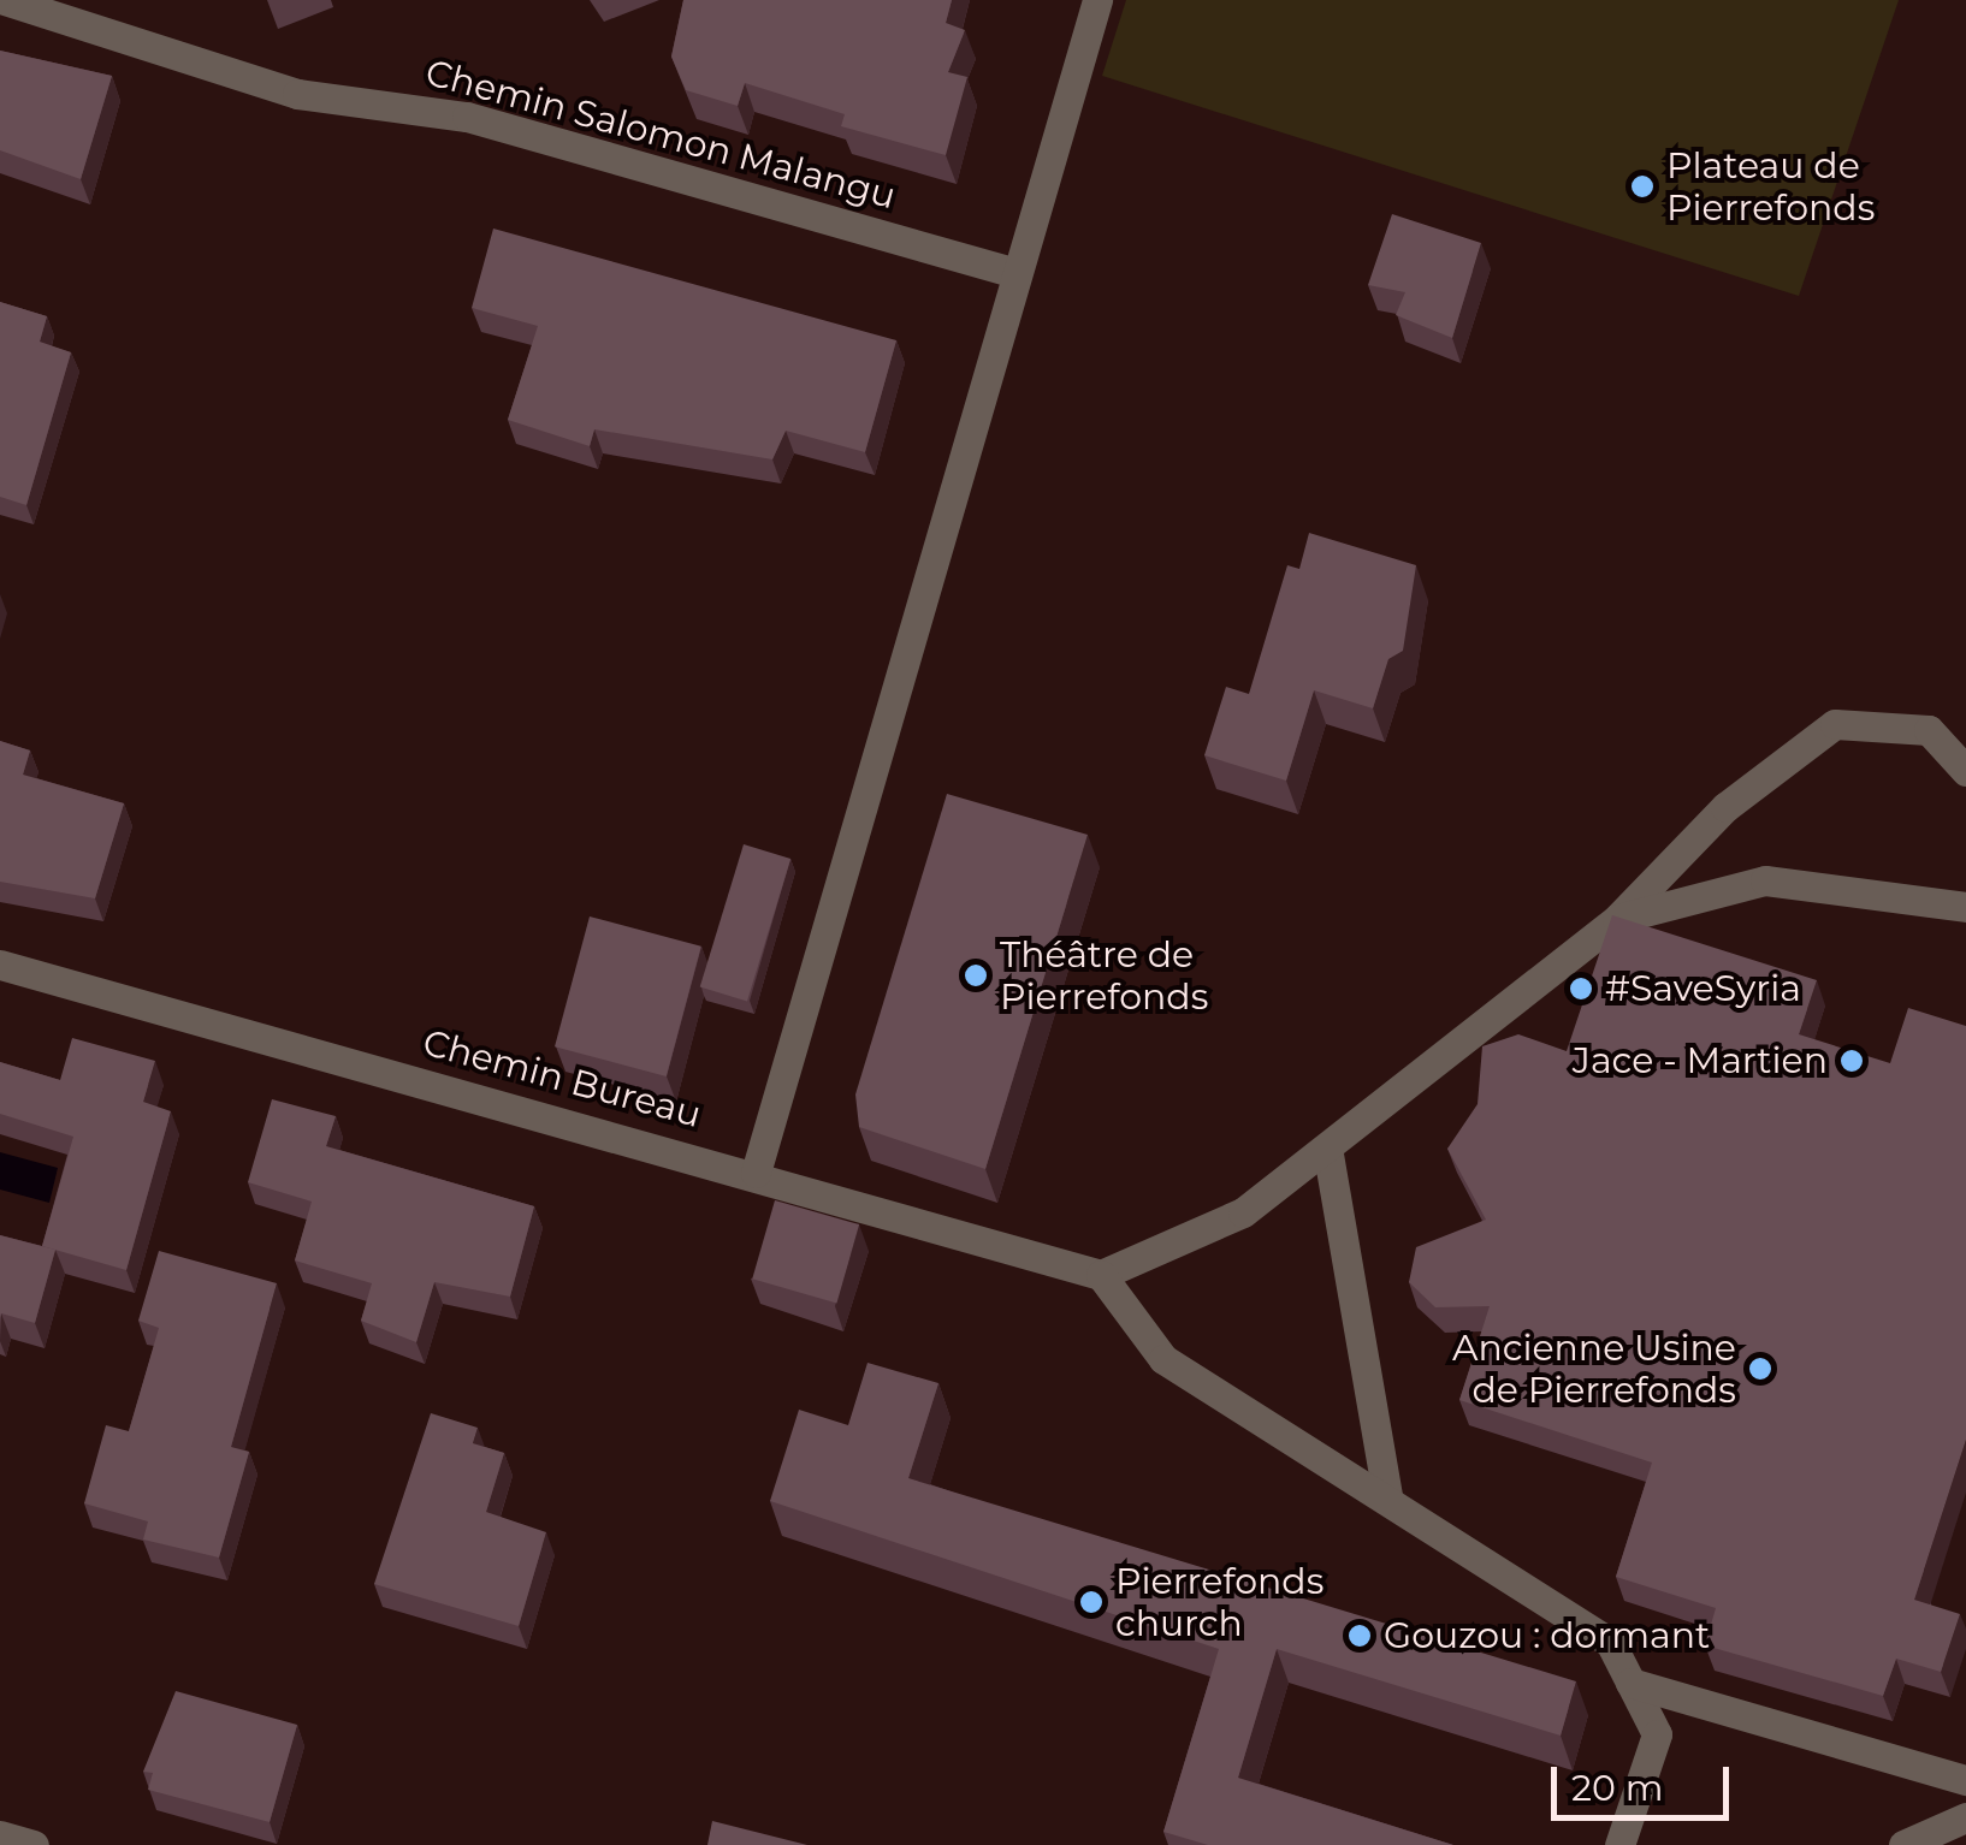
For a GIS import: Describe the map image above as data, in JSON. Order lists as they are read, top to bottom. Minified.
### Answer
{"streets":{"street":["Chemin Salomon Malangu","Chemin Bureau"]},"places":["Plateau de Pierrefonds","Théâtre de Pierrefonds","#SaveSyria","Jace - Martien","Ancienne Usine de Pierrefonds","Pierrefonds church","Gouzou : dormant"],"scale_bar":"20 m"}
